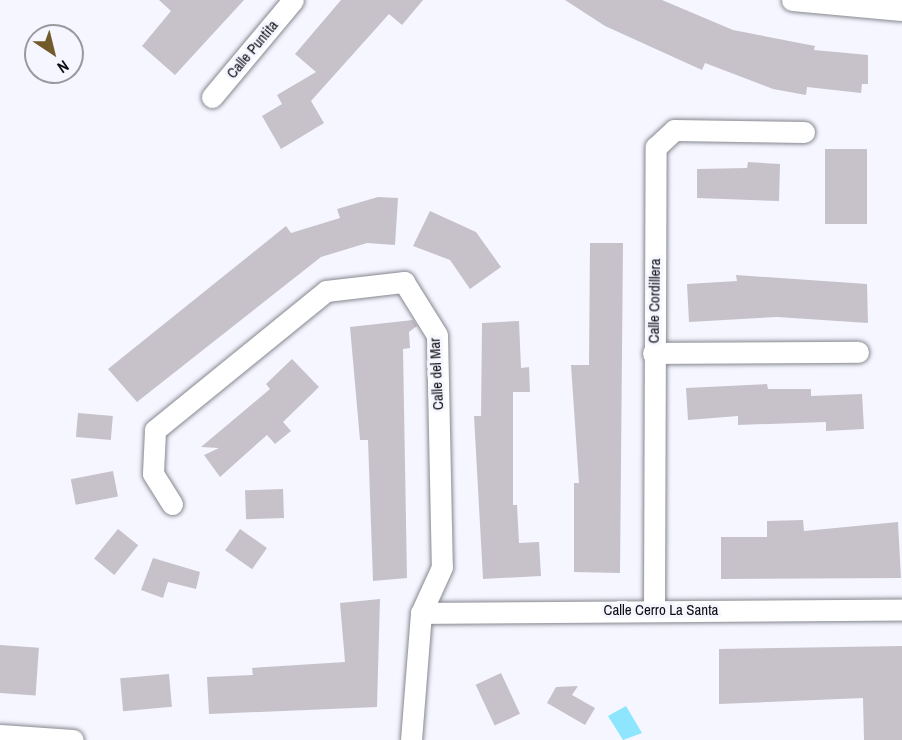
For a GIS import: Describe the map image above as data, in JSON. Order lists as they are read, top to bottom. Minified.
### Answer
{"streets":{"street":["Calle Puntita","Calle Cordillera","Calle del Mar","Calle Cerro La Santa"]},"crossings":[["Calle Cordillera","Calle Cerro La Santa"],["Calle del Mar","Calle Cerro La Santa"]],"north":"bottom right"}
